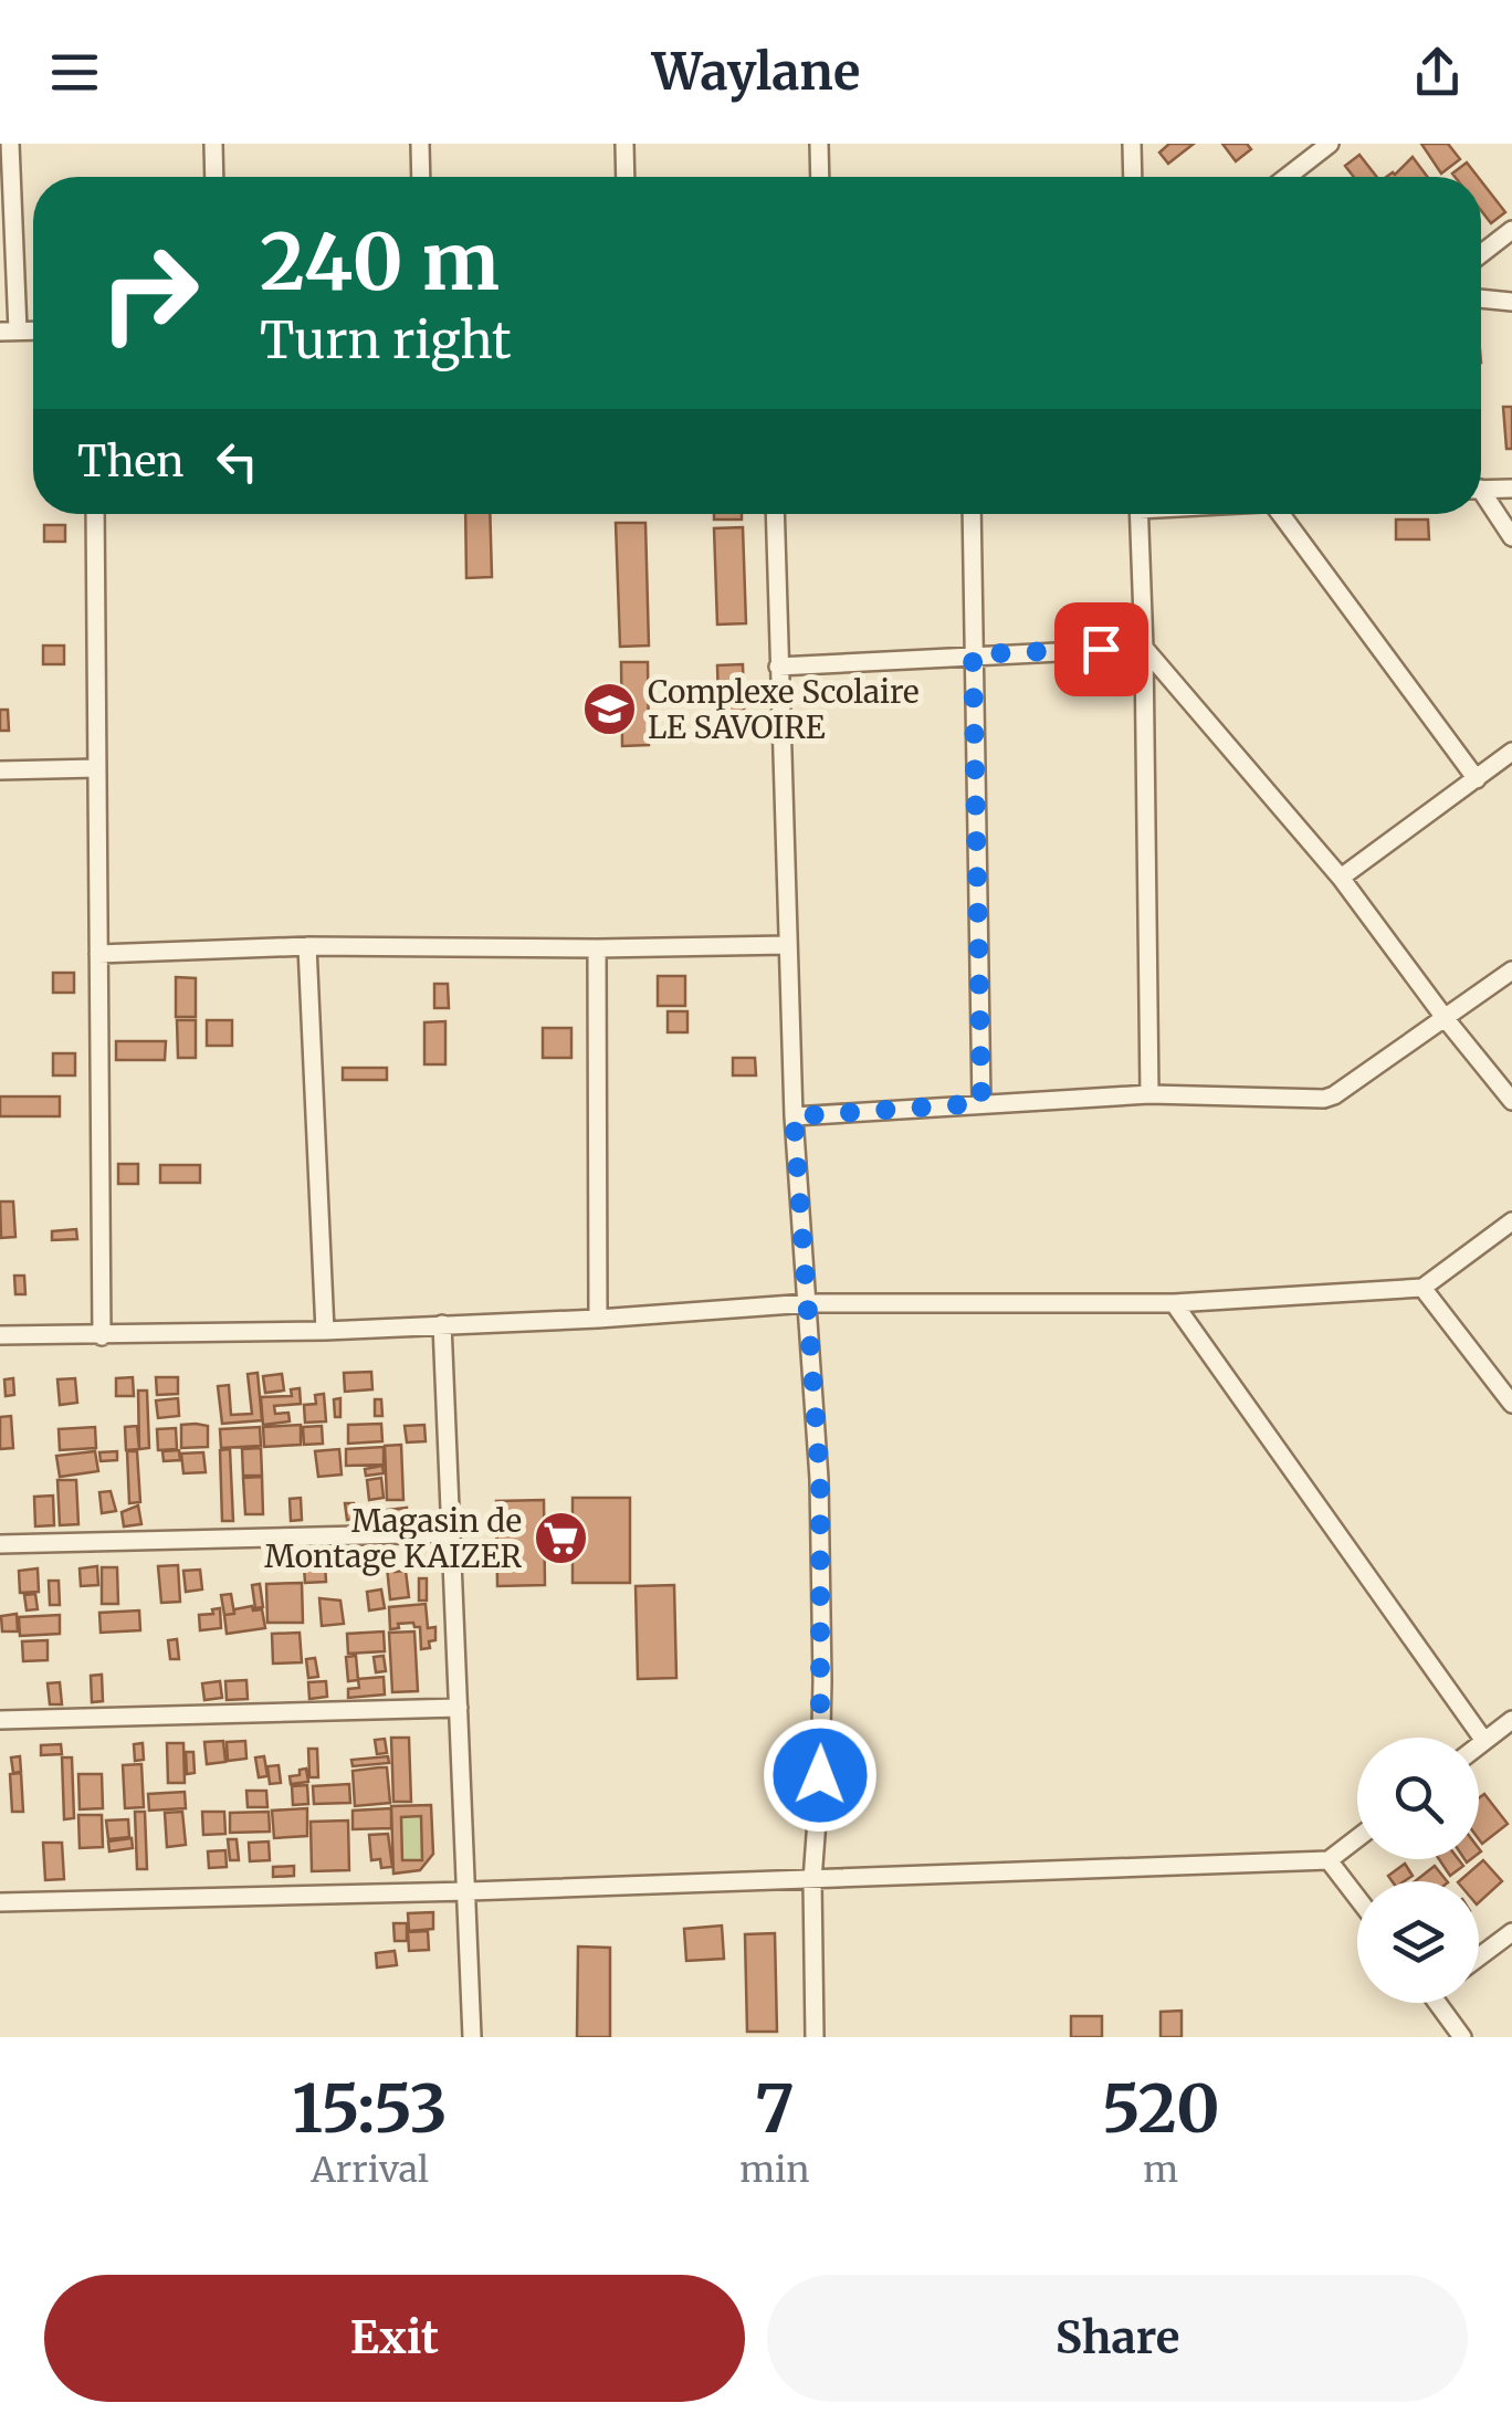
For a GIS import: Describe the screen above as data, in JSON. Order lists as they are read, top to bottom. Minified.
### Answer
{"places":{"school or university":["Complexe Scolaire LE SAVOIRE"],"supermarket":["Magasin de Montage KAIZER"]},"page":{"header":"Waylane","turn":["240 m","Turn right"],"then":"Then","eta":["15:53","Arrival","7","min","520","m"],"buttons":["Exit","Share"]}}
